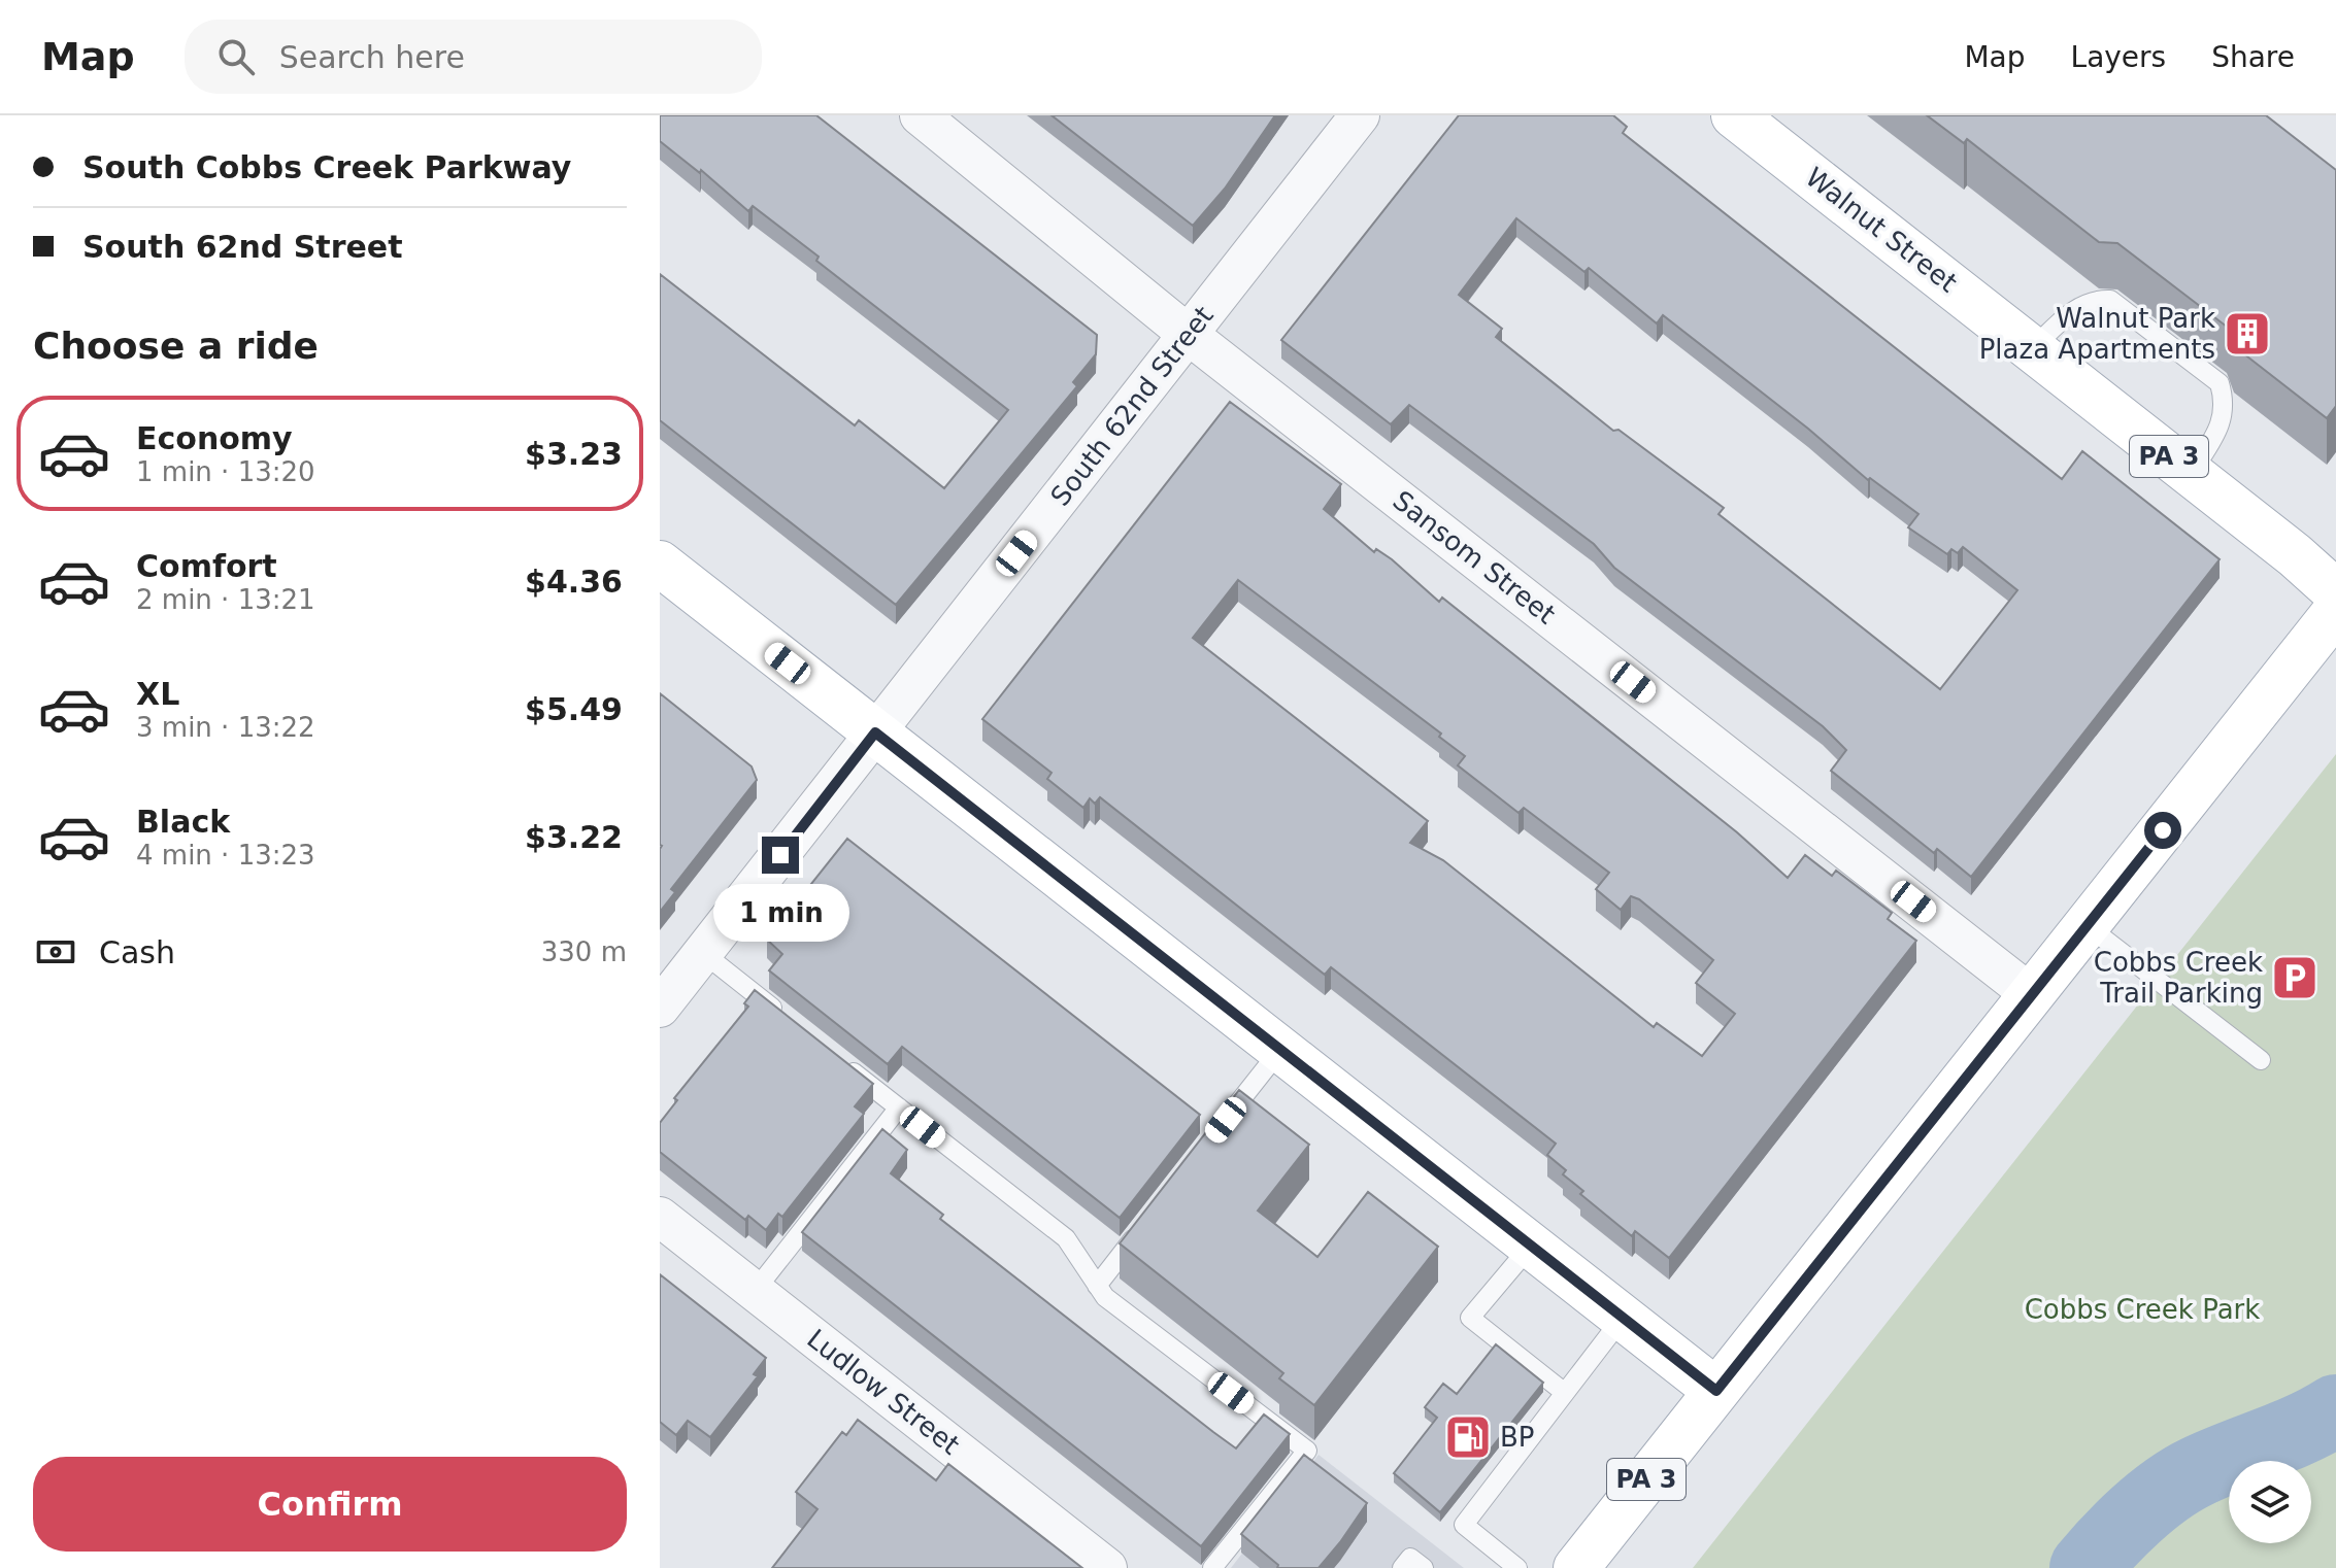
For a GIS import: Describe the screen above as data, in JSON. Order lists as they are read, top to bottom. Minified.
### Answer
{"streets":{"main road":["Walnut Street","PA 3"],"street":["South 62nd Street","Sansom Street","Ludlow Street"]},"crossings":[["South 62nd Street","Sansom Street"],["PA 3","Sansom Street"]],"parks":["Cobbs Creek Park"],"places":{"building":["Walnut Park Plaza Apartments"],"parking":["Cobbs Creek Trail Parking"],"fuel station":["BP"]},"page":{"header":"Map","search":"Search here","nav":["Map","Layers","Share"],"banner":["South Cobbs Creek Parkway","South 62nd Street"],"heading":"Choose a ride","list":[{"name":"Economy","note":"1 min · 13:20","value":"$3.23"},{"name":"Comfort","note":"2 min · 13:21","value":"$4.36"},{"name":"XL","note":"3 min · 13:22","value":"$5.49"},{"name":"Black","note":"4 min · 13:23","value":"$3.22"}],"bubble":"1 min","pay":["Cash","330 m"],"buttons":"Confirm"}}
